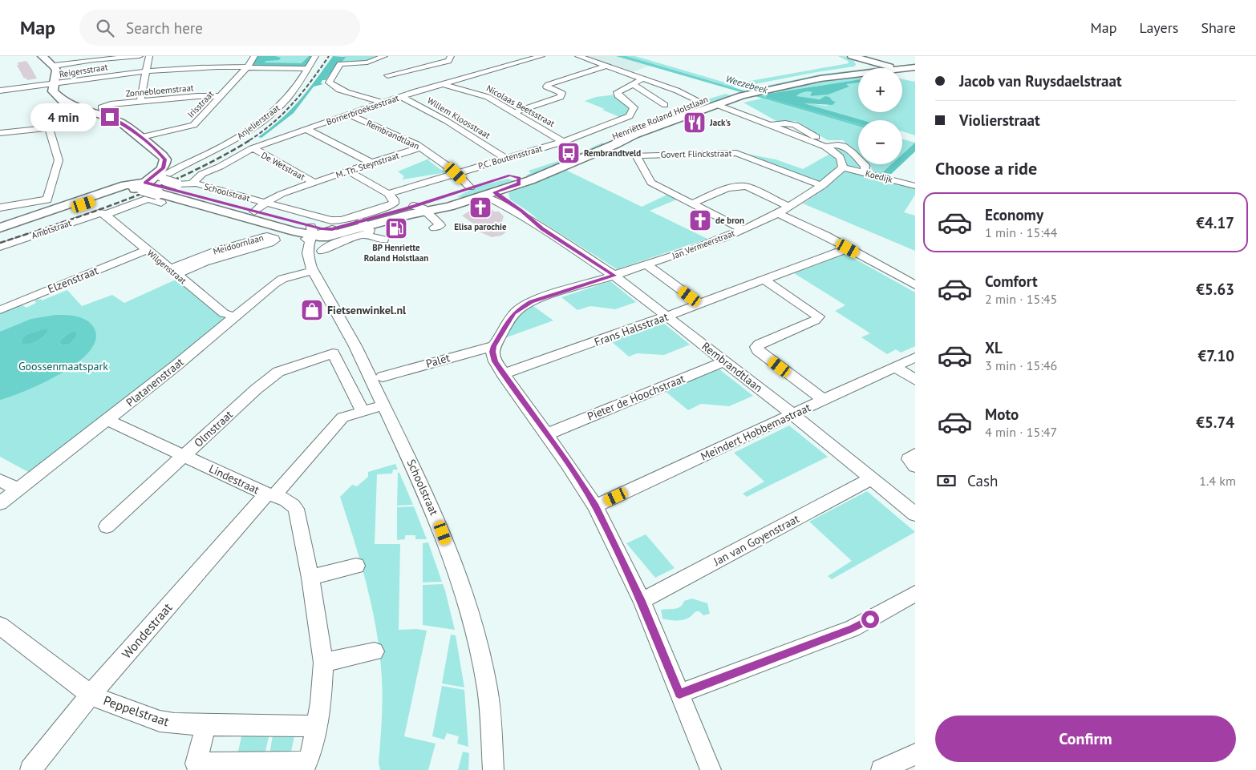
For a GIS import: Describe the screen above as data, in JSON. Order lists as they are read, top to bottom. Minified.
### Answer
{"streets":{"main road":["Henriëtte Roland Holstlaan","Schoolstraat"],"street":["Reigersstraat","Zonnebloemstraat","Irisstraat","Nicolaas Beetsstraat","Bornerbroeksestraat","Willem Kloosstraat","Anjelierstraat","Rembrandtlaan","Govert Flinckstraat","P.C. Boutensstraat","M. Th. Steynstraat","De Wetstraat","Koedijk","Ambtstraat","Meidoornlaan","Jan Vermeerstraat","Wilgenstraat","Elzenstraat","Frans Halsstraat","Palet","Platanenstraat","Pieter de Hoochstraat","Olmstraat","Meindert Hobbemastraat","Lindestraat","Jan van Goyenstraat","Wondestraat","Peppelstraat"]},"crossings":[["Reigersstraat","Irisstraat"],["Reigersstraat","Anjelierstraat"],["Zonnebloemstraat","Irisstraat"],["Nicolaas Beetsstraat","Bornerbroeksestraat"],["Nicolaas Beetsstraat","P.C. Boutensstraat"],["Bornerbroeksestraat","Willem Kloosstraat"],["Bornerbroeksestraat","Rembrandtlaan"],["Bornerbroeksestraat","De Wetstraat"],["Bornerbroeksestraat","Schoolstraat"],["Willem Kloosstraat","P.C. Boutensstraat"],["Henriëtte Roland Holstlaan","Rembrandtlaan"],["Henriëtte Roland Holstlaan","Schoolstraat"],["Anjelierstraat","Schoolstraat"],["Anjelierstraat","Ambtstraat"],["Rembrandtlaan","P.C. Boutensstraat"],["Rembrandtlaan","M. Th. Steynstraat"],["Rembrandtlaan","Jan Vermeerstraat"],["Rembrandtlaan","Frans Halsstraat"],["Rembrandtlaan","Pieter de Hoochstraat"],["Rembrandtlaan","Meindert Hobbemastraat"],["Rembrandtlaan","Jan van Goyenstraat"],["Govert Flinckstraat","Jan Vermeerstraat"],["P.C. Boutensstraat","Schoolstraat"],["M. Th. Steynstraat","De Wetstraat"],["M. Th. Steynstraat","Schoolstraat"],["Koedijk","Jan Vermeerstraat"],["Schoolstraat","Ambtstraat"],["Schoolstraat","Platanenstraat"],["Schoolstraat","Wondestraat"],["Ambtstraat","Wilgenstraat"],["Meidoornlaan","Wilgenstraat"],["Jan Vermeerstraat","Palet"],["Wilgenstraat","Elzenstraat"],["Wilgenstraat","Platanenstraat"],["Platanenstraat","Lindestraat"],["Olmstraat","Lindestraat"],["Olmstraat","Wondestraat"],["Lindestraat","Wondestraat"],["Lindestraat","Peppelstraat"],["Wondestraat","Peppelstraat"]],"water":["Weezebeek"],"parks":["Goossenmaatspark"],"places":{"restaurant":["Jack's"],"bus stop":["Rembrandtveld"],"church":["Elisa parochie","de bron"],"fuel station":["BP Henriette Roland Holstlaan"],"shop":["Fietsenwinkel.nl"]},"page":{"header":"Map","search":"Search here","nav":["Map","Layers","Share"],"banner":["Jacob van Ruysdaelstraat","Violierstraat"],"map_buttons":["+","−"],"bubble":"4 min","heading":"Choose a ride","list":[{"name":"Economy","note":"1 min · 15:44","value":"€4.17"},{"name":"Comfort","note":"2 min · 15:45","value":"€5.63"},{"name":"XL","note":"3 min · 15:46","value":"€7.10"},{"name":"Moto","note":"4 min · 15:47","value":"€5.74"}],"pay":["Cash","1.4 km"],"buttons":"Confirm"}}
